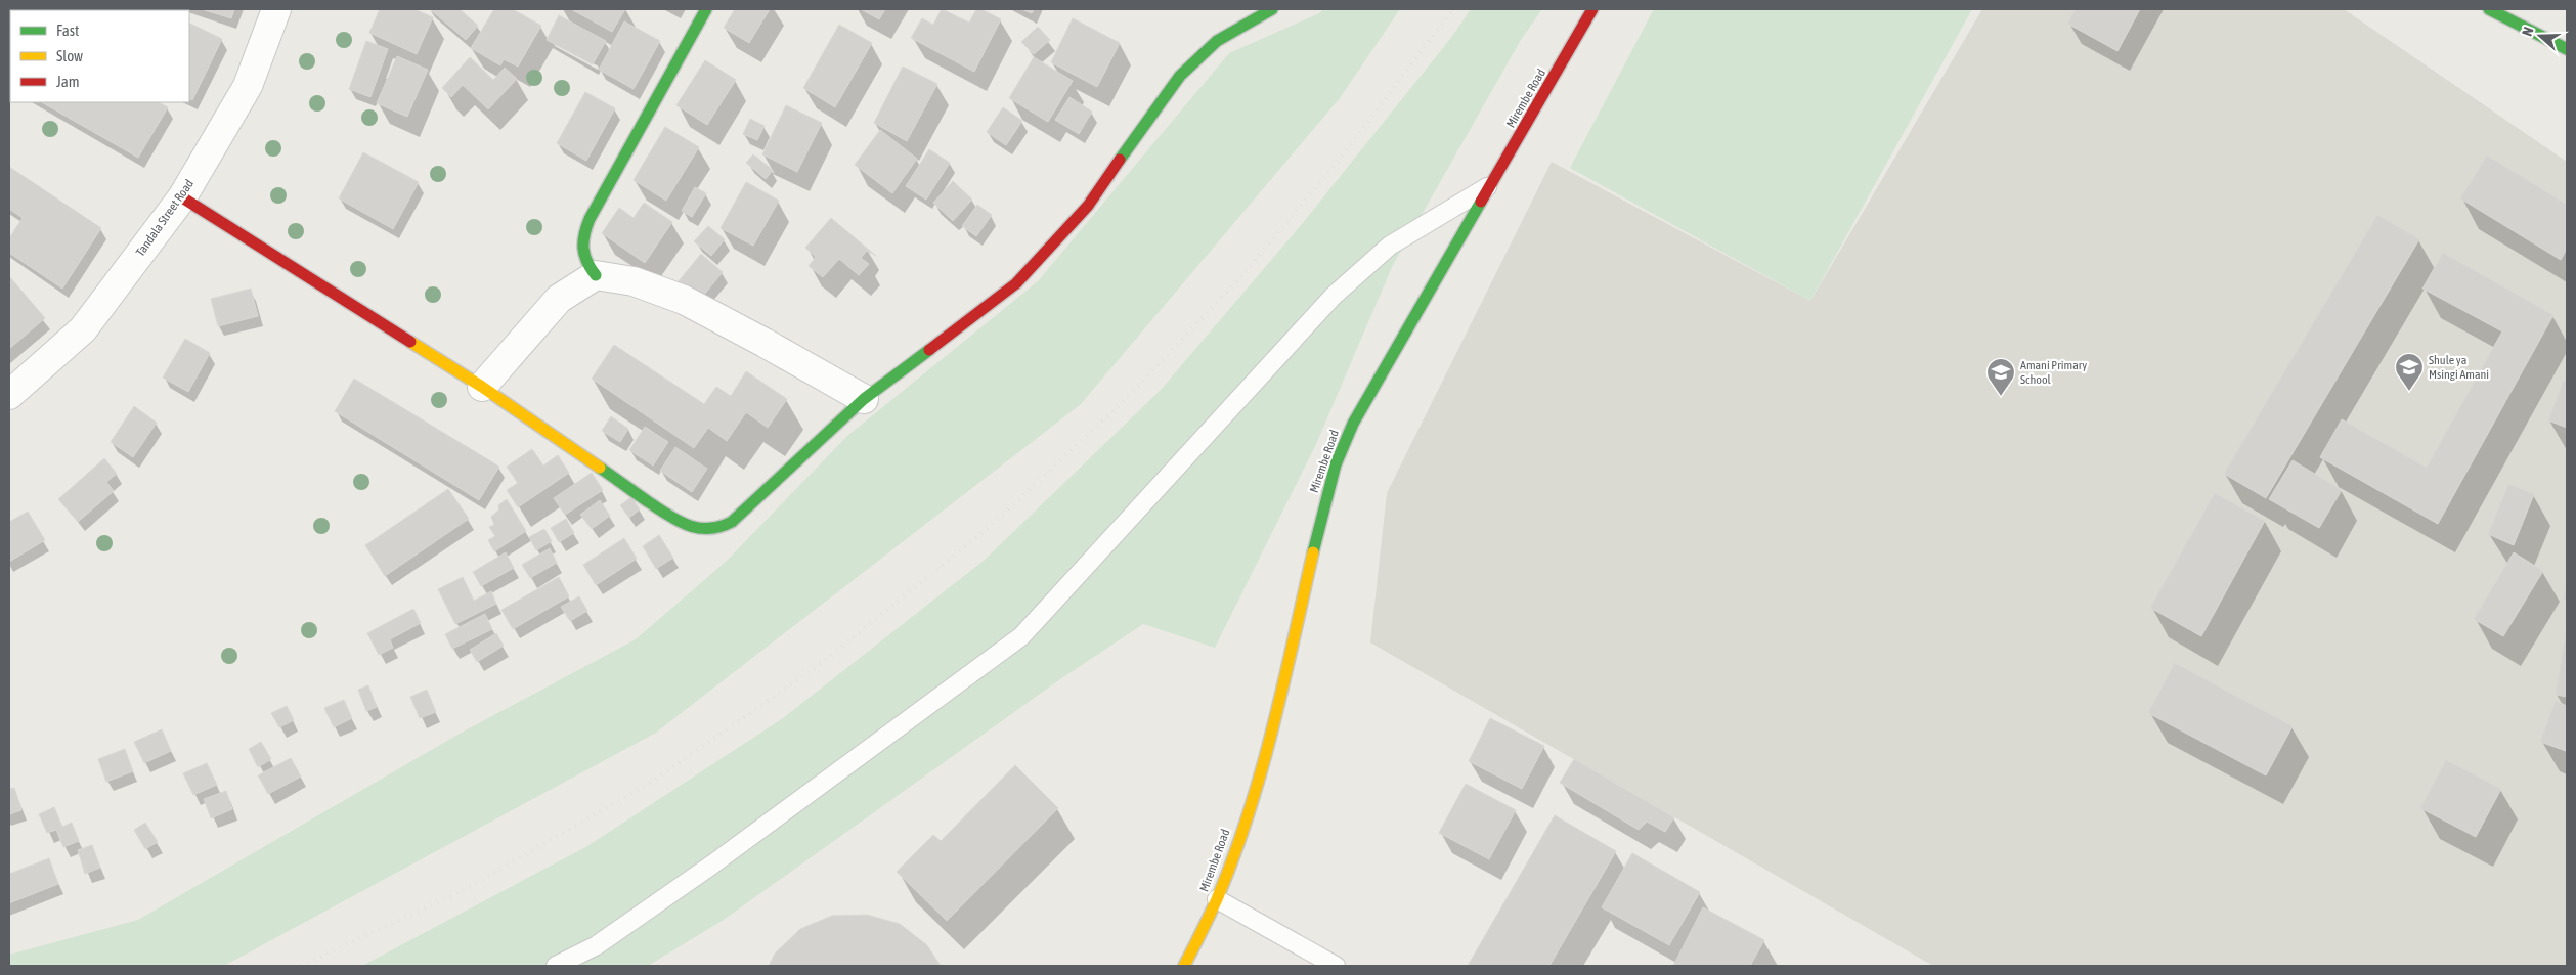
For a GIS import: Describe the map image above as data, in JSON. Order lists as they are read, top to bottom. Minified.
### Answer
{"streets":{"street":["Mirembe Road","Tandala Street Road"]},"places":{"school or university":["Shule ya Msingi Amani","Amani Primary School"]},"legend":["Fast","Slow","Jam"],"north":"left"}
